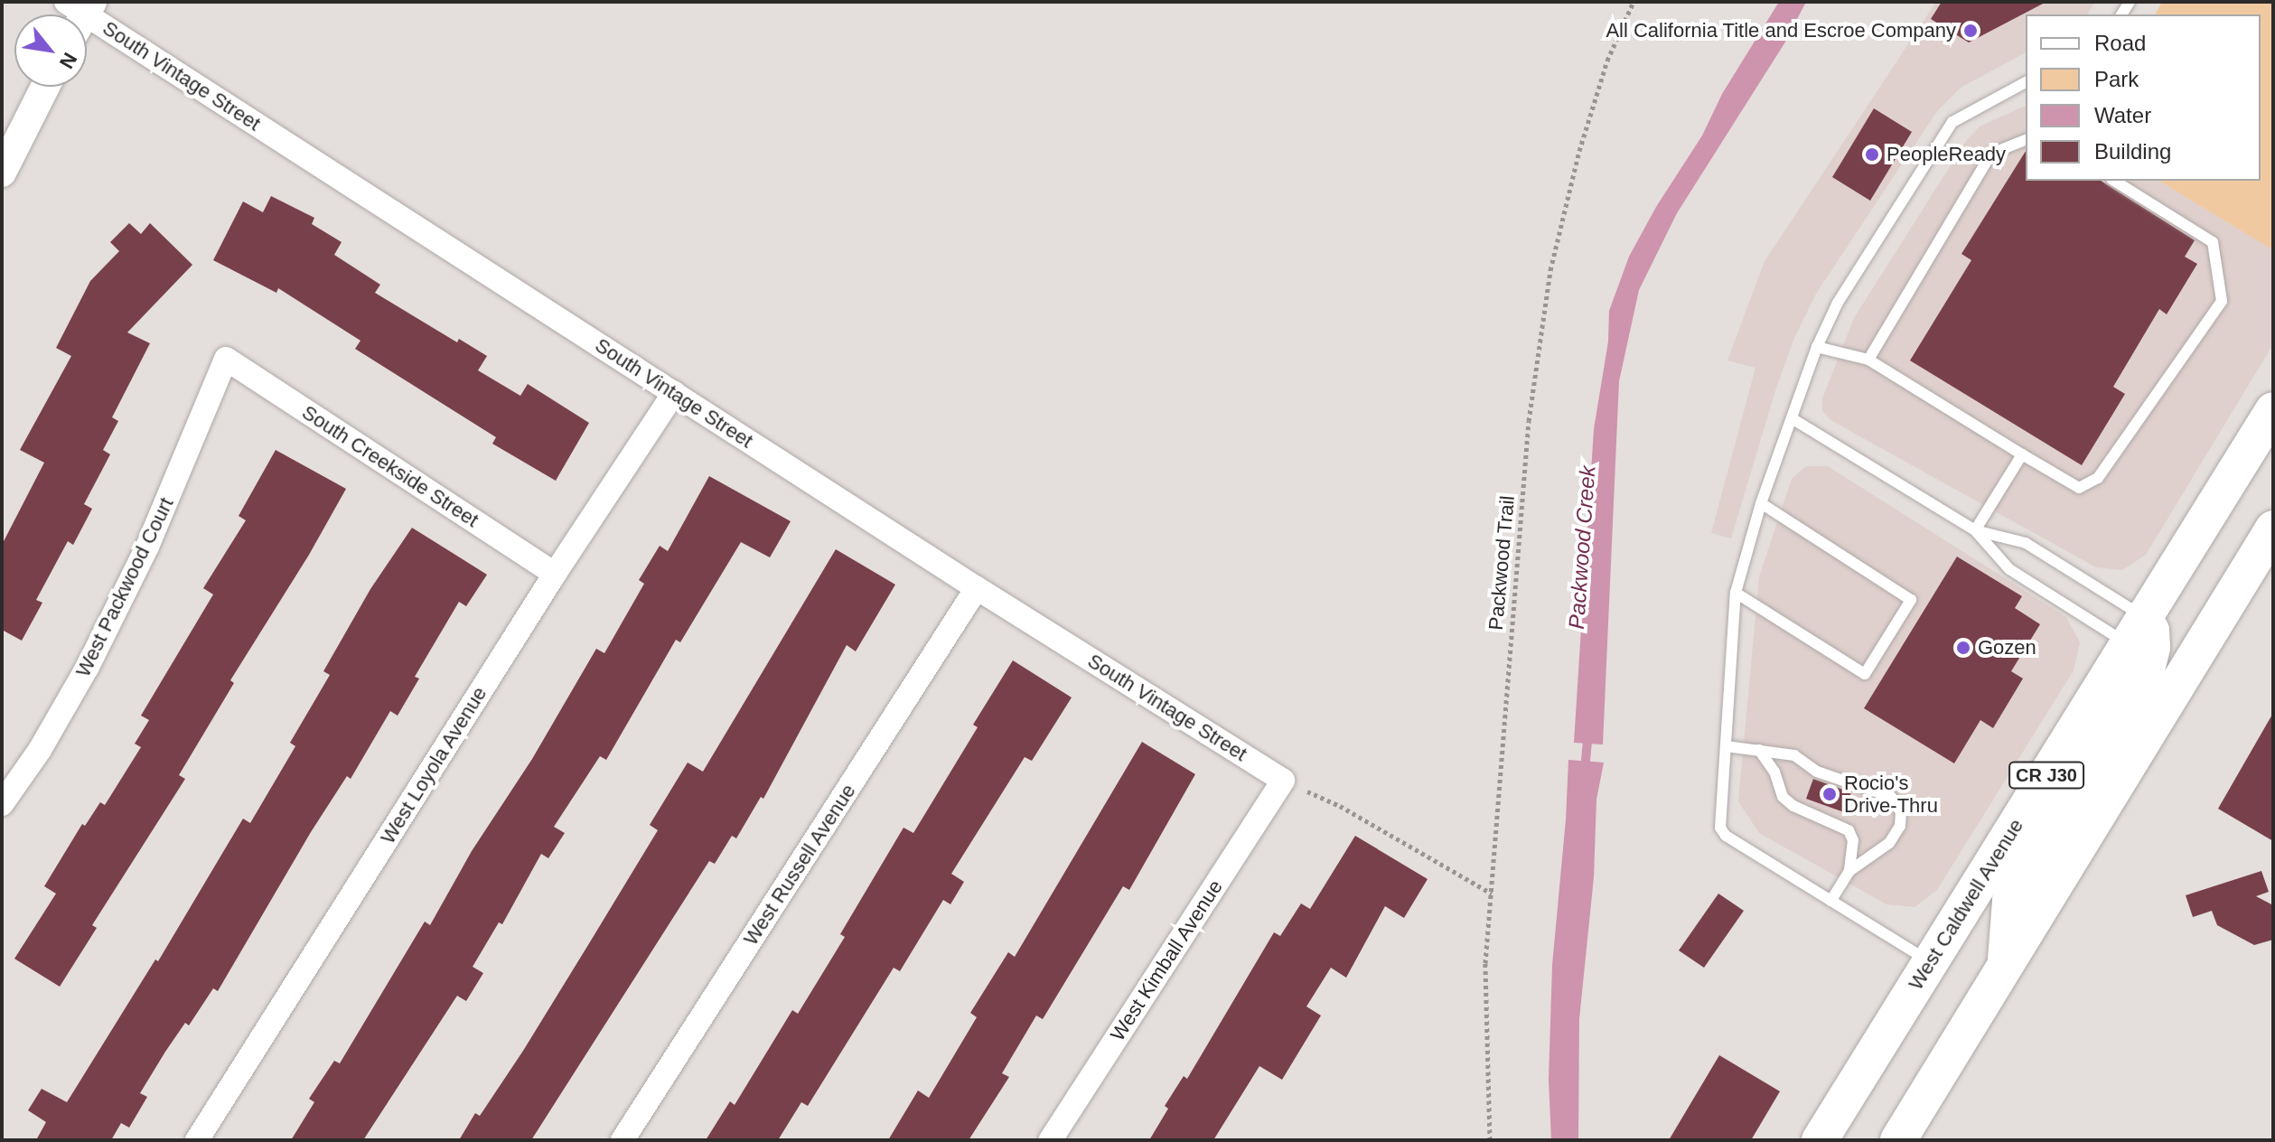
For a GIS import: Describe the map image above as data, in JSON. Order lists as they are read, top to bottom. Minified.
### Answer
{"streets":{"main road":["CR J30","West Caldwell Avenue"],"street":["South Vintage Street","South Creekside Street","West Packwood Court","West Loyola Avenue","West Russell Avenue","West Kimball Avenue"],"path":["Packwood Trail"]},"crossings":[["South Vintage Street","West Loyola Avenue"],["South Vintage Street","West Russell Avenue"],["South Vintage Street","West Kimball Avenue"],["South Creekside Street","West Packwood Court"],["South Creekside Street","West Loyola Avenue"]],"water":["Packwood Creek"],"places":["All California Title and Escroe Company","PeopleReady","Gozen","Rocio's Drive-Thru"],"legend":["Road","Park","Water","Building"],"north":"bottom right"}
